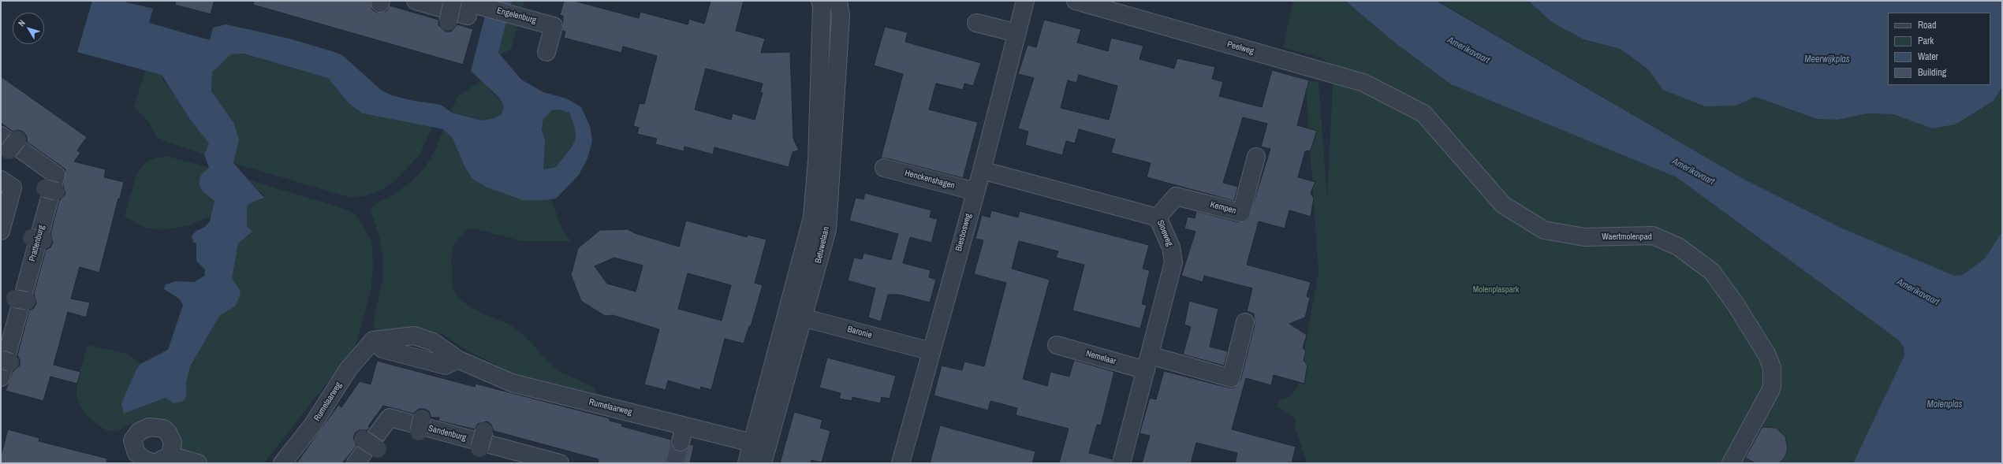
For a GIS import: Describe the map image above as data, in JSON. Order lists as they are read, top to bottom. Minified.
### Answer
{"streets":{"street":["Engelenburg","Peelweg","Henckenshagen","Kempen","Biesbosweg","Sloeweg","Waertmolenpad","Prattenburg","Betuwelaan","Baronie","Nemelaar","Rumelaarweg","Sandenburg"]},"crossings":[["Peelweg","Waertmolenpad"],["Henckenshagen","Biesbosweg"],["Kempen","Sloeweg"],["Biesbosweg","Sloeweg"],["Biesbosweg","Baronie"],["Sloeweg","Nemelaar"],["Betuwelaan","Baronie"],["Betuwelaan","Rumelaarweg"]],"water":["Amerikavaart","Meerwijkplas","Molenplas"],"parks":["Molenplaspark"],"legend":["Road","Park","Water","Building"],"north":"top left"}
